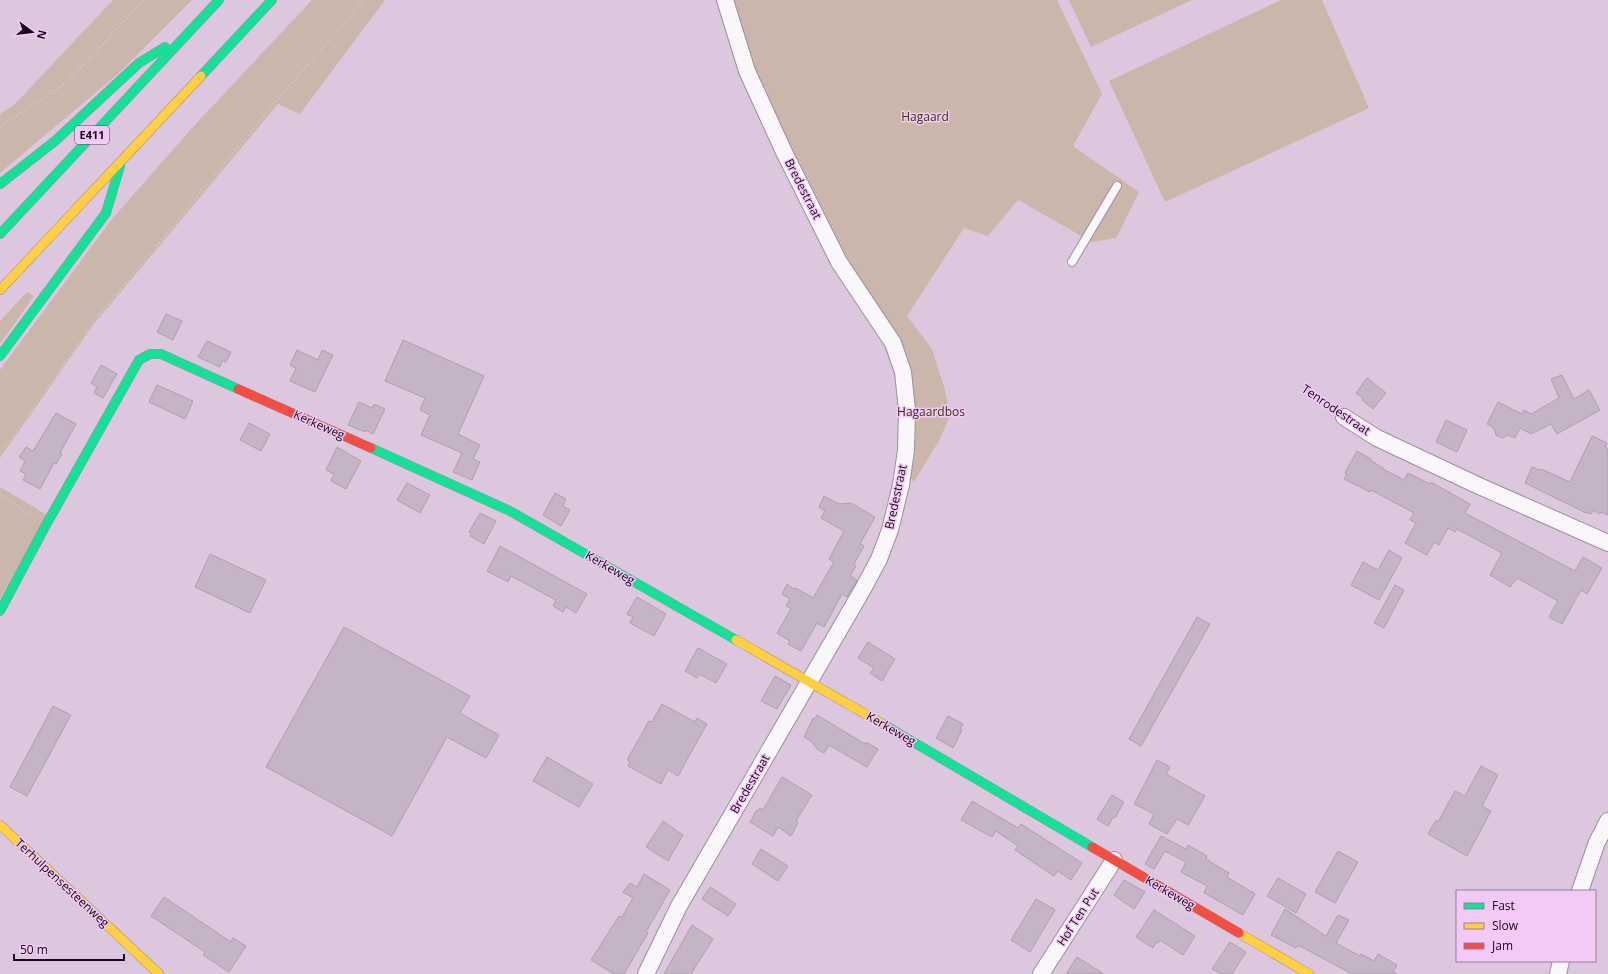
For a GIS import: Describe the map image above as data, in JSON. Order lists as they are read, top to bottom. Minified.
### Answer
{"streets":{"main road":["E411","Kerkeweg","Terhulpensesteenweg"],"street":["Bredestraat","Tenrodestraat","Hof Ten Put"]},"crossings":[["Bredestraat","Kerkeweg"],["Kerkeweg","Hof Ten Put"]],"parks":["Hagaard","Hagaardbos"],"legend":["Fast","Slow","Jam"],"scale_bar":"50 m","north":"right"}
